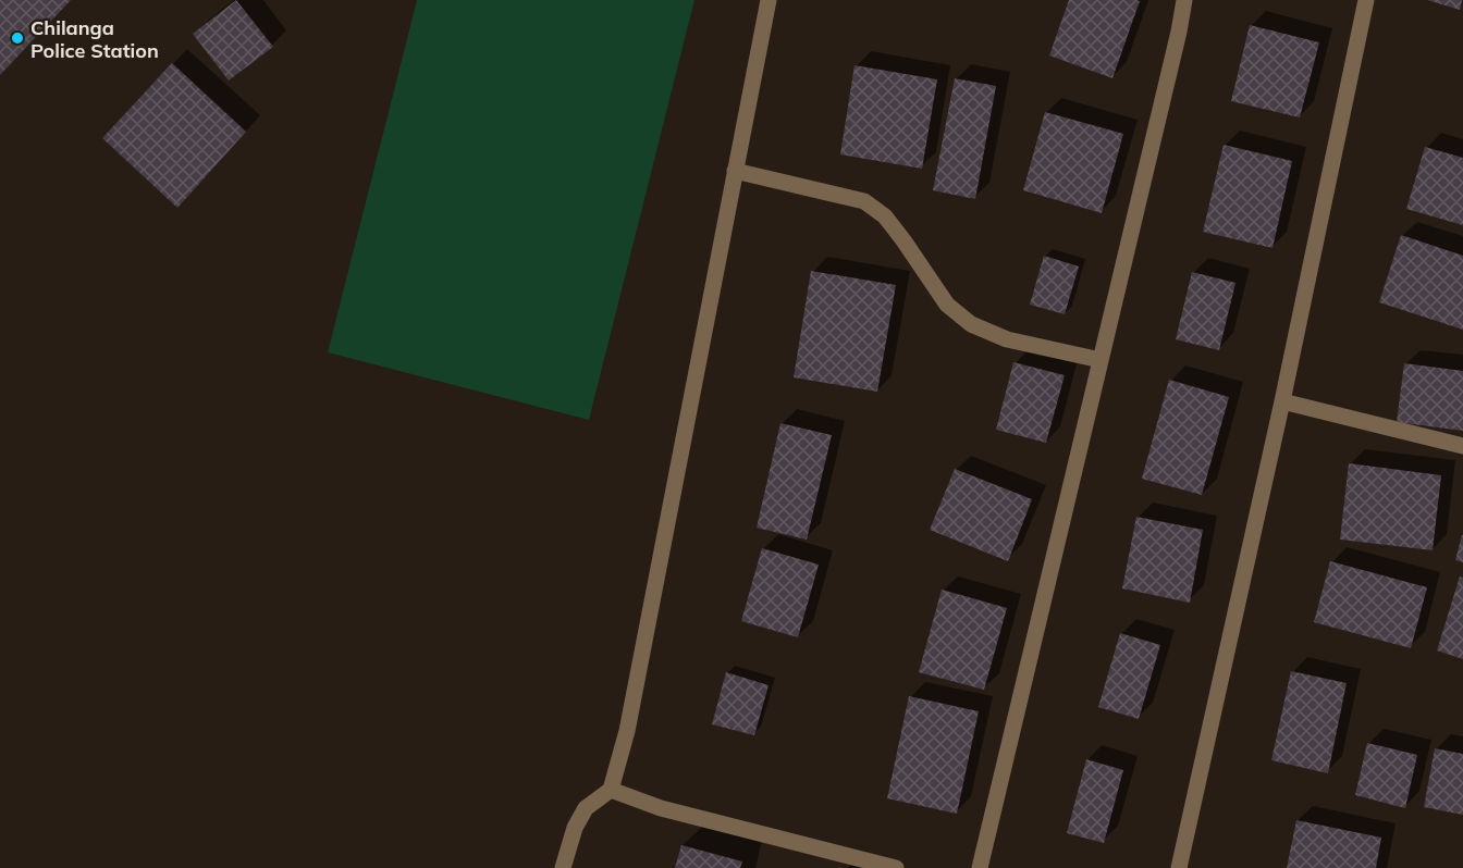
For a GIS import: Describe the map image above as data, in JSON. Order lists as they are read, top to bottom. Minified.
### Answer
{"places":["Chilanga Police Station"]}
